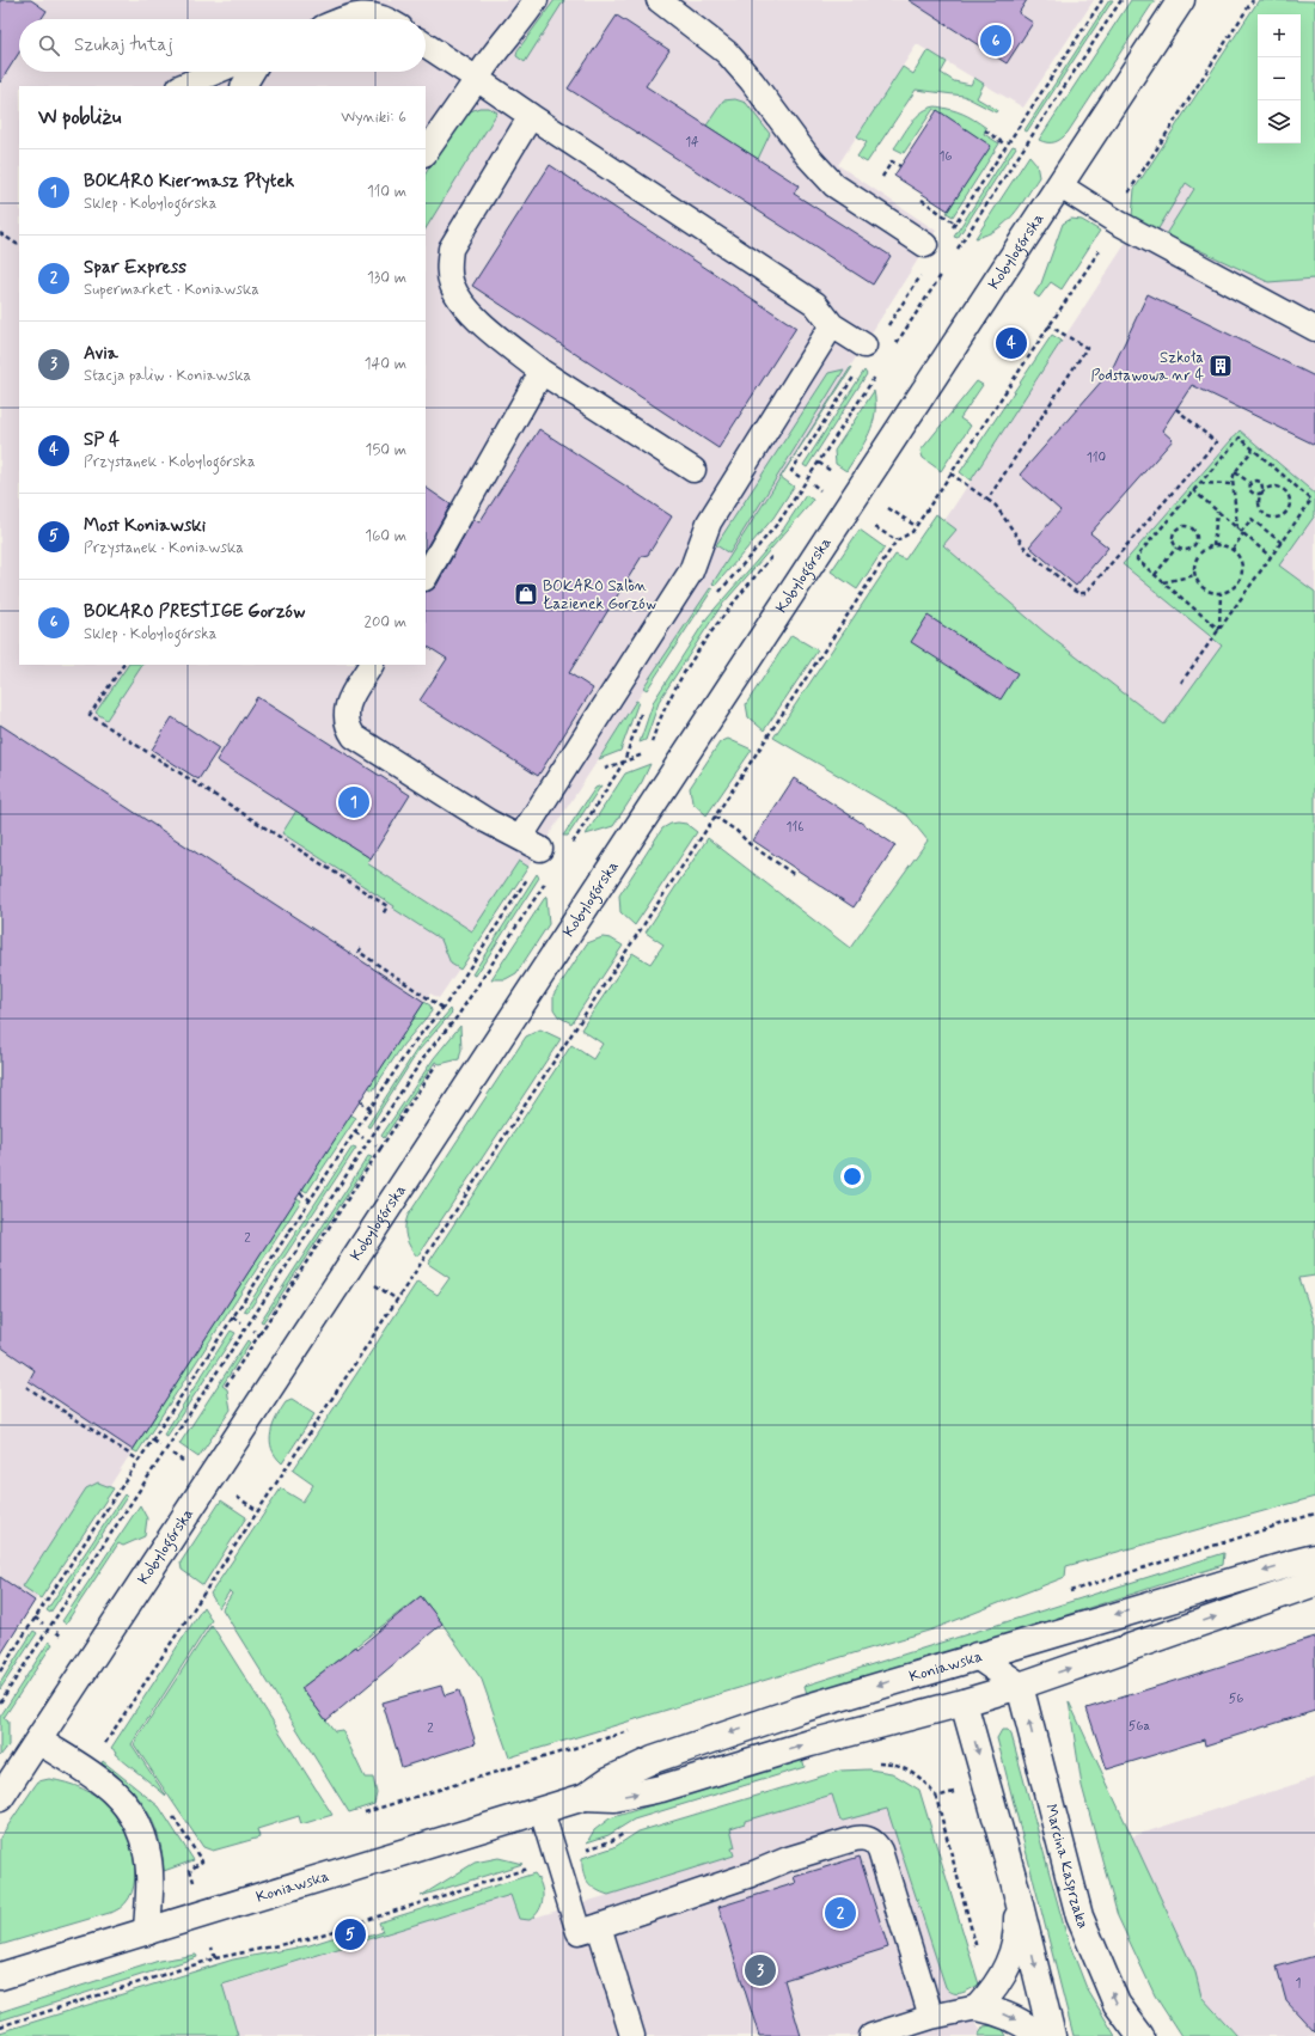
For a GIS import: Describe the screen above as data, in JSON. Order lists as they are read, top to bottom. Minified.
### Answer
{"streets":{"main road":["Kobylogórska","Koniawska","Marcina Kasprzaka"]},"crossings":[["Koniawska","Marcina Kasprzaka"]],"places":{"building":["Szkoła Podstawowa nr 4"],"shop":["BOKARO Salon Łazienek Gorzów"]},"house_numbers":["14","16","110","116","2","56","56a","2","1"],"page":{"map_buttons":["+","−"],"search":"Szukaj tutaj","pins":["6","4","1","2","5","3"],"heading":["W pobliżu","Wyniki: 6"],"list":[{"mark":"1","name":"BOKARO Kiermasz Płytek","note":"Sklep · Kobylogórska","value":"110 m"},{"mark":"2","name":"Spar Express","note":"Supermarket · Koniawska","value":"130 m"},{"mark":"3","name":"Avia","note":"Stacja paliw · Koniawska","value":"140 m"},{"mark":"4","name":"SP 4","note":"Przystanek · Kobylogórska","value":"150 m"},{"mark":"5","name":"Most Koniawski","note":"Przystanek · Koniawska","value":"160 m"},{"mark":"6","name":"BOKARO PRESTIGE Gorzów","note":"Sklep · Kobylogórska","value":"200 m"}]}}
